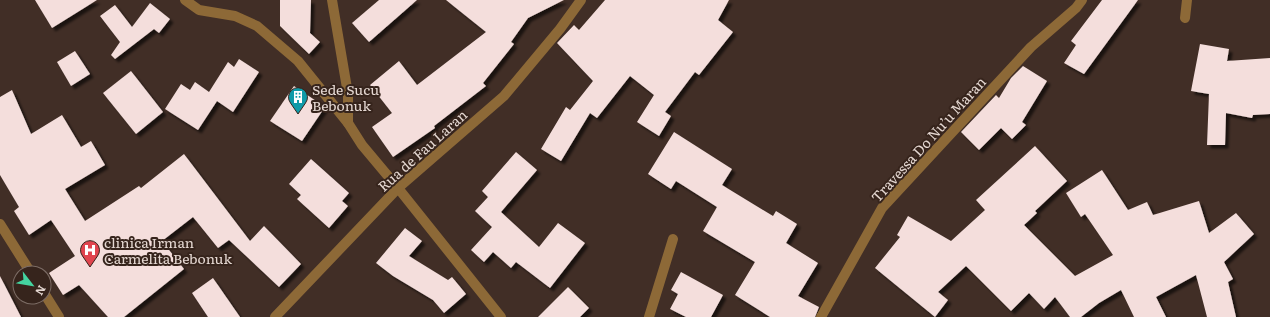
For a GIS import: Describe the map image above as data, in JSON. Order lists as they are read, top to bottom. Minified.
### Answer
{"streets":{"street":["Travessa Do Nu’u Maran","Rua de Fau Laran"]},"places":{"building":["Sede Sucu Bebonuk"],"hospital":["clinica Irman Carmelita Bebonuk"]},"north":"bottom right"}
